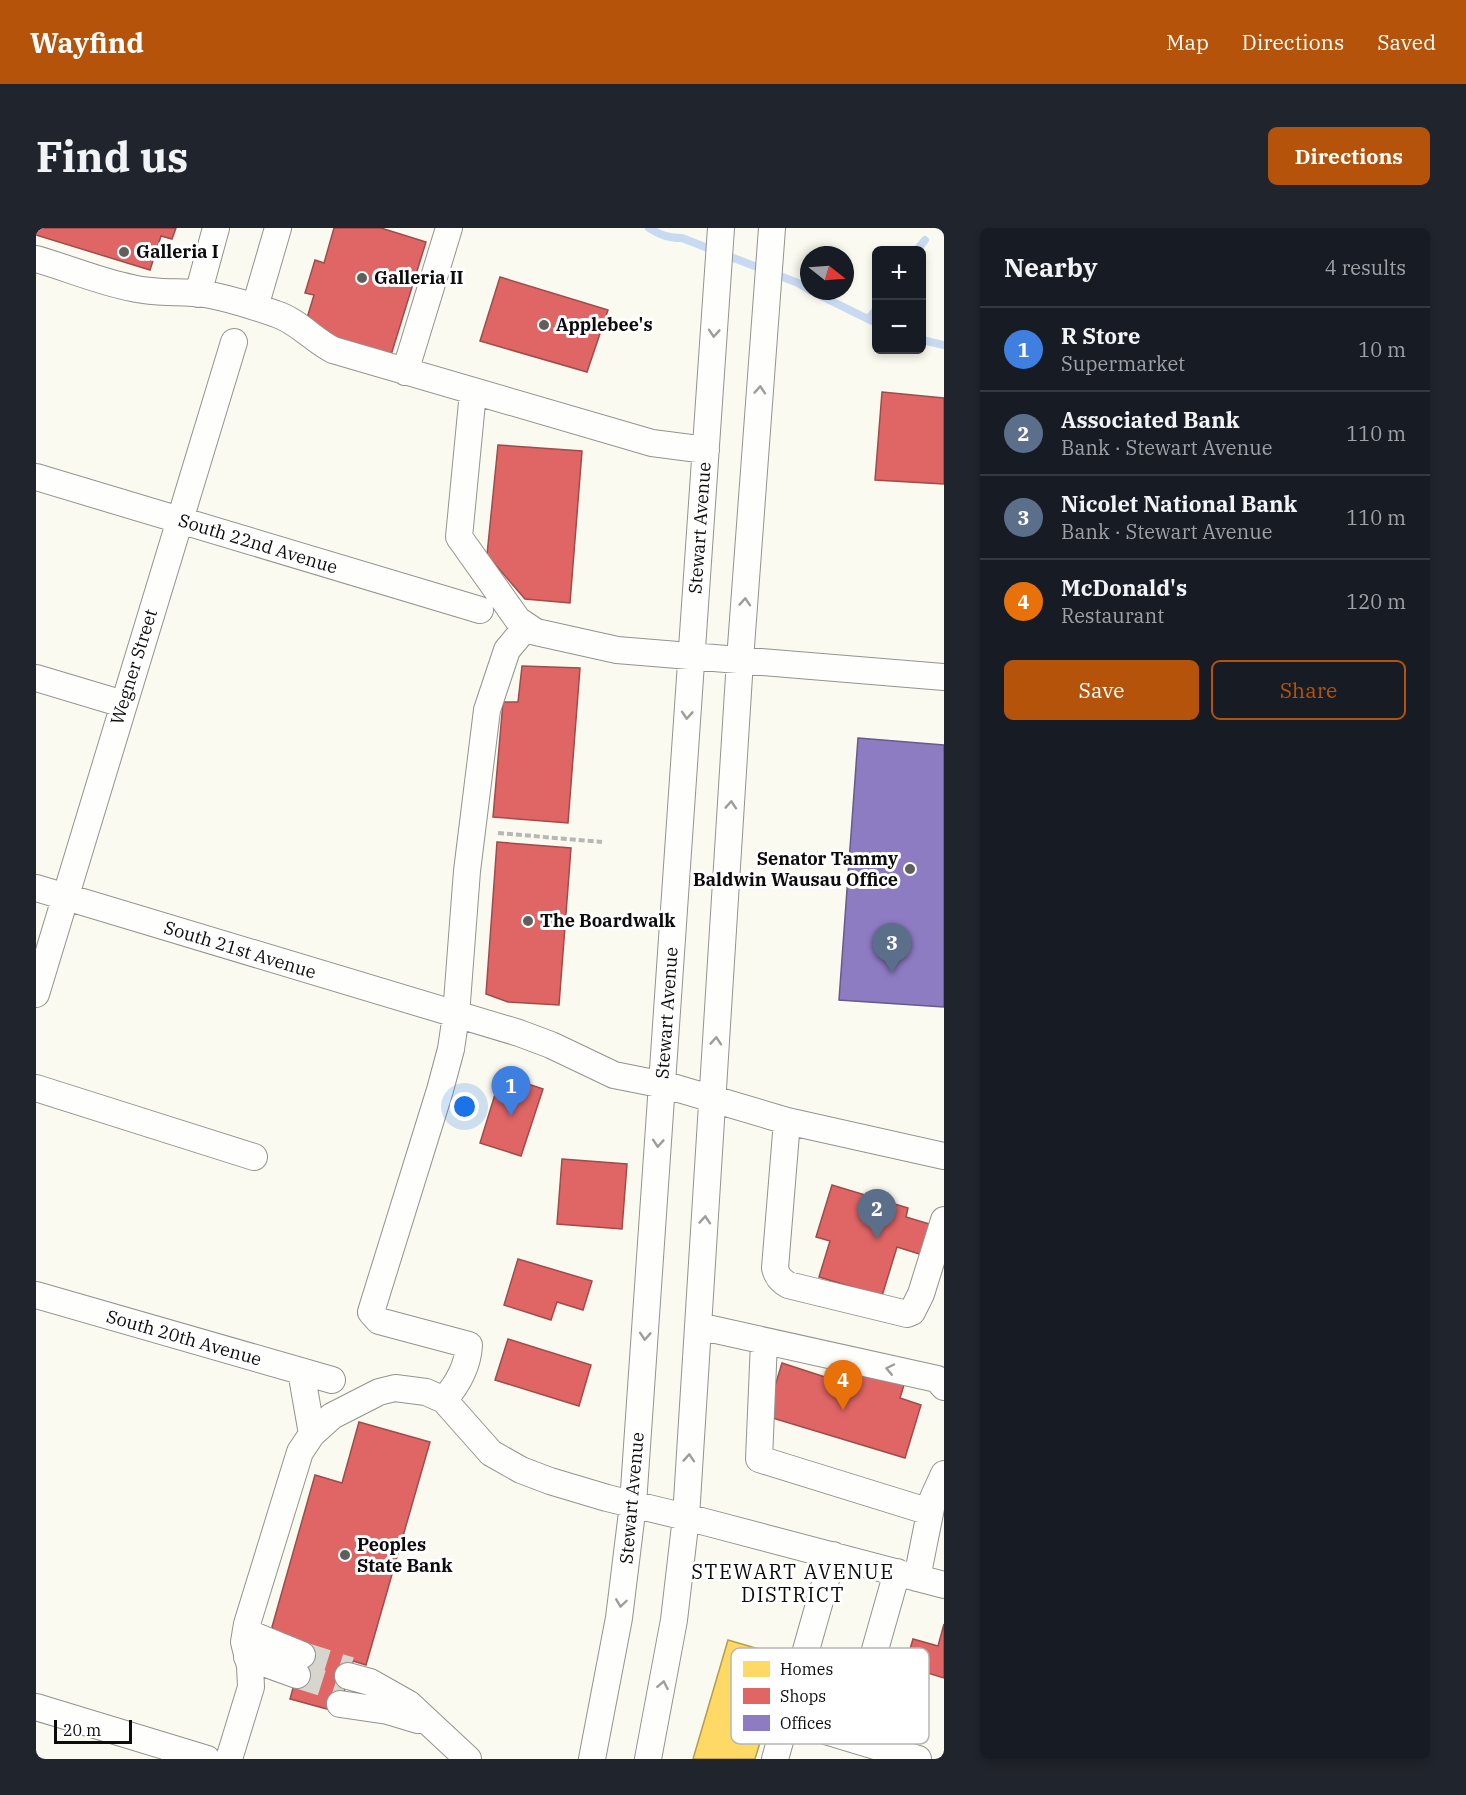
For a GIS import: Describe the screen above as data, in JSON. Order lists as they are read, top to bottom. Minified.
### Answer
{"streets":{"street":["Stewart Avenue","South 22nd Avenue","Wegner Street","South 21st Avenue","South 20th Avenue"]},"crossings":[["Stewart Avenue","South 21st Avenue"],["South 22nd Avenue","Wegner Street"],["Wegner Street","South 21st Avenue"]],"districts":["STEWART AVENUE DISTRICT"],"places":["Galleria I","Galleria II","Applebee's","Senator Tammy Baldwin Wausau Office","The Boardwalk","Peoples State Bank"],"legend":["Homes","Shops","Offices"],"scale_bar":"20 m","north":"right","page":{"header":"Wayfind","nav":["Map","Directions","Saved"],"buttons":["Directions",["Save","Share"]],"title":"Find us","heading":["Nearby","4 results"],"map_buttons":["+","−"],"list":[{"mark":"1","name":"R Store","note":"Supermarket","value":"10 m"},{"mark":"2","name":"Associated Bank","note":"Bank · Stewart Avenue","value":"110 m"},{"mark":"3","name":"Nicolet National Bank","note":"Bank · Stewart Avenue","value":"110 m"},{"mark":"4","name":"McDonald's","note":"Restaurant","value":"120 m"}],"pins":["3","1","2","4"],"scale":"20 m"}}
